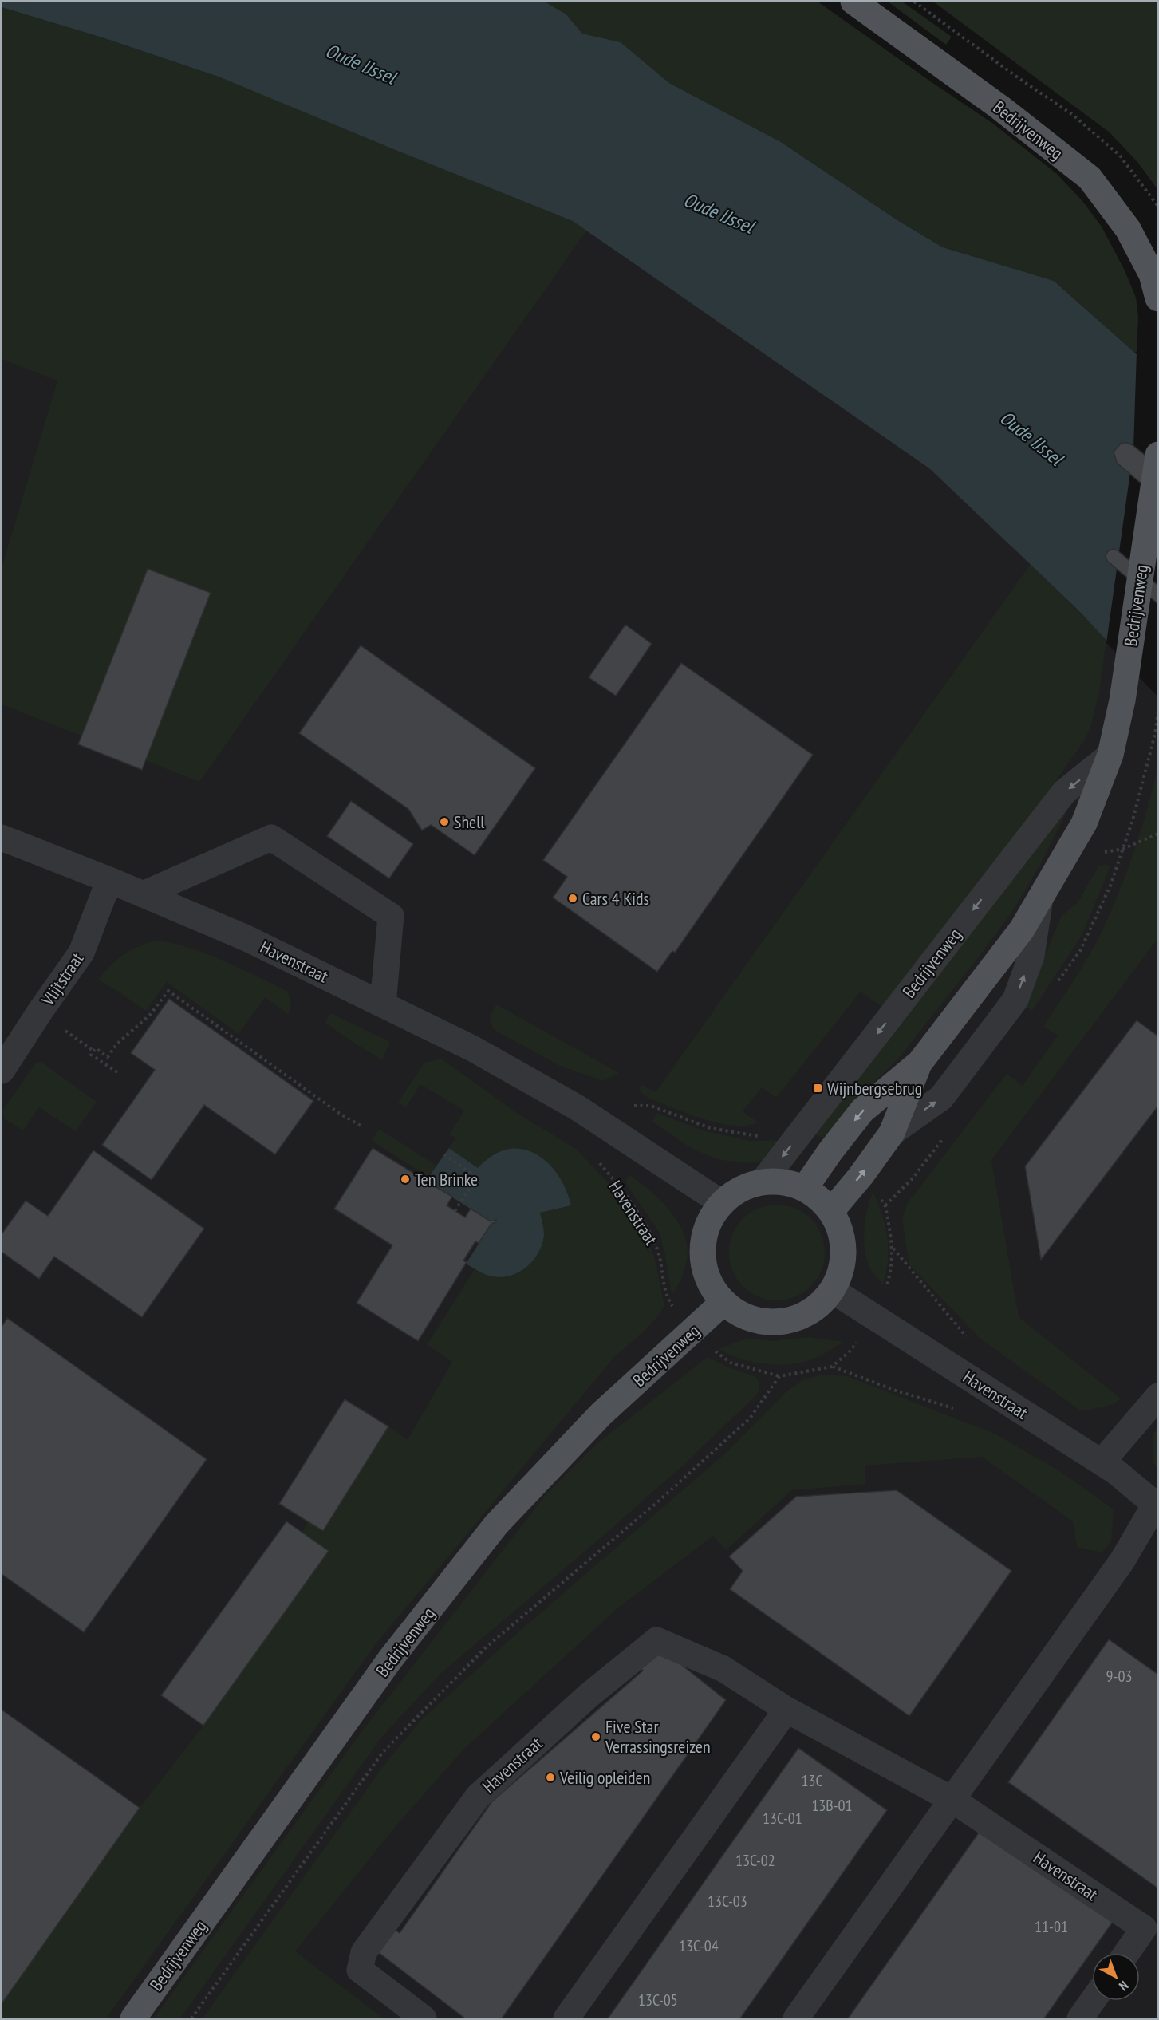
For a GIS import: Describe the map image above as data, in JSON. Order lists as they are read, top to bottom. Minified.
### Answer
{"streets":{"main road":["Bedrijvenweg"],"street":["Havenstraat","Vlijtstraat"]},"crossings":[["Bedrijvenweg","Havenstraat"],["Havenstraat","Vlijtstraat"]],"water":["Oude IJssel"],"places":{"other":["Shell","Cars 4 Kids","Ten Brinke","Five Star Verrassingsreizen","Veilig opleiden"],"transit":["Wijnbergsebrug"]},"house_numbers":["9-03","13C","13B-01","13C-01","13C-02","13C-03","11-01","13C-04","13C-05"],"north":"bottom right"}
